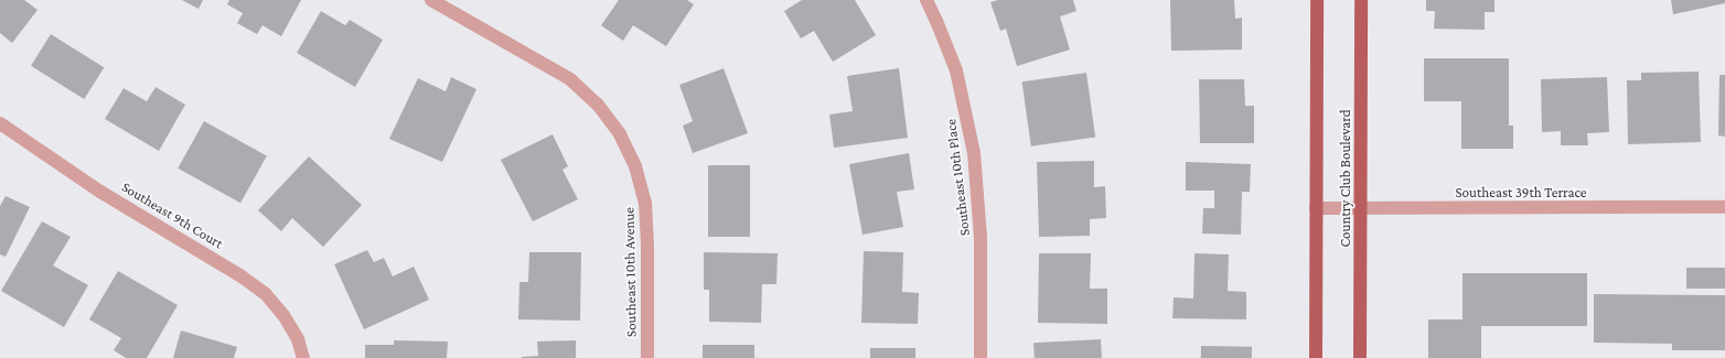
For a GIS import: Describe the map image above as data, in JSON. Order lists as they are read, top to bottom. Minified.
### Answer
{"streets":{"main road":["Country Club Boulevard"],"street":["Southeast 10th Place","Southeast 39th Terrace","Southeast 9th Court","Southeast 10th Avenue"]},"crossings":[["Country Club Boulevard","Southeast 39th Terrace"]]}
